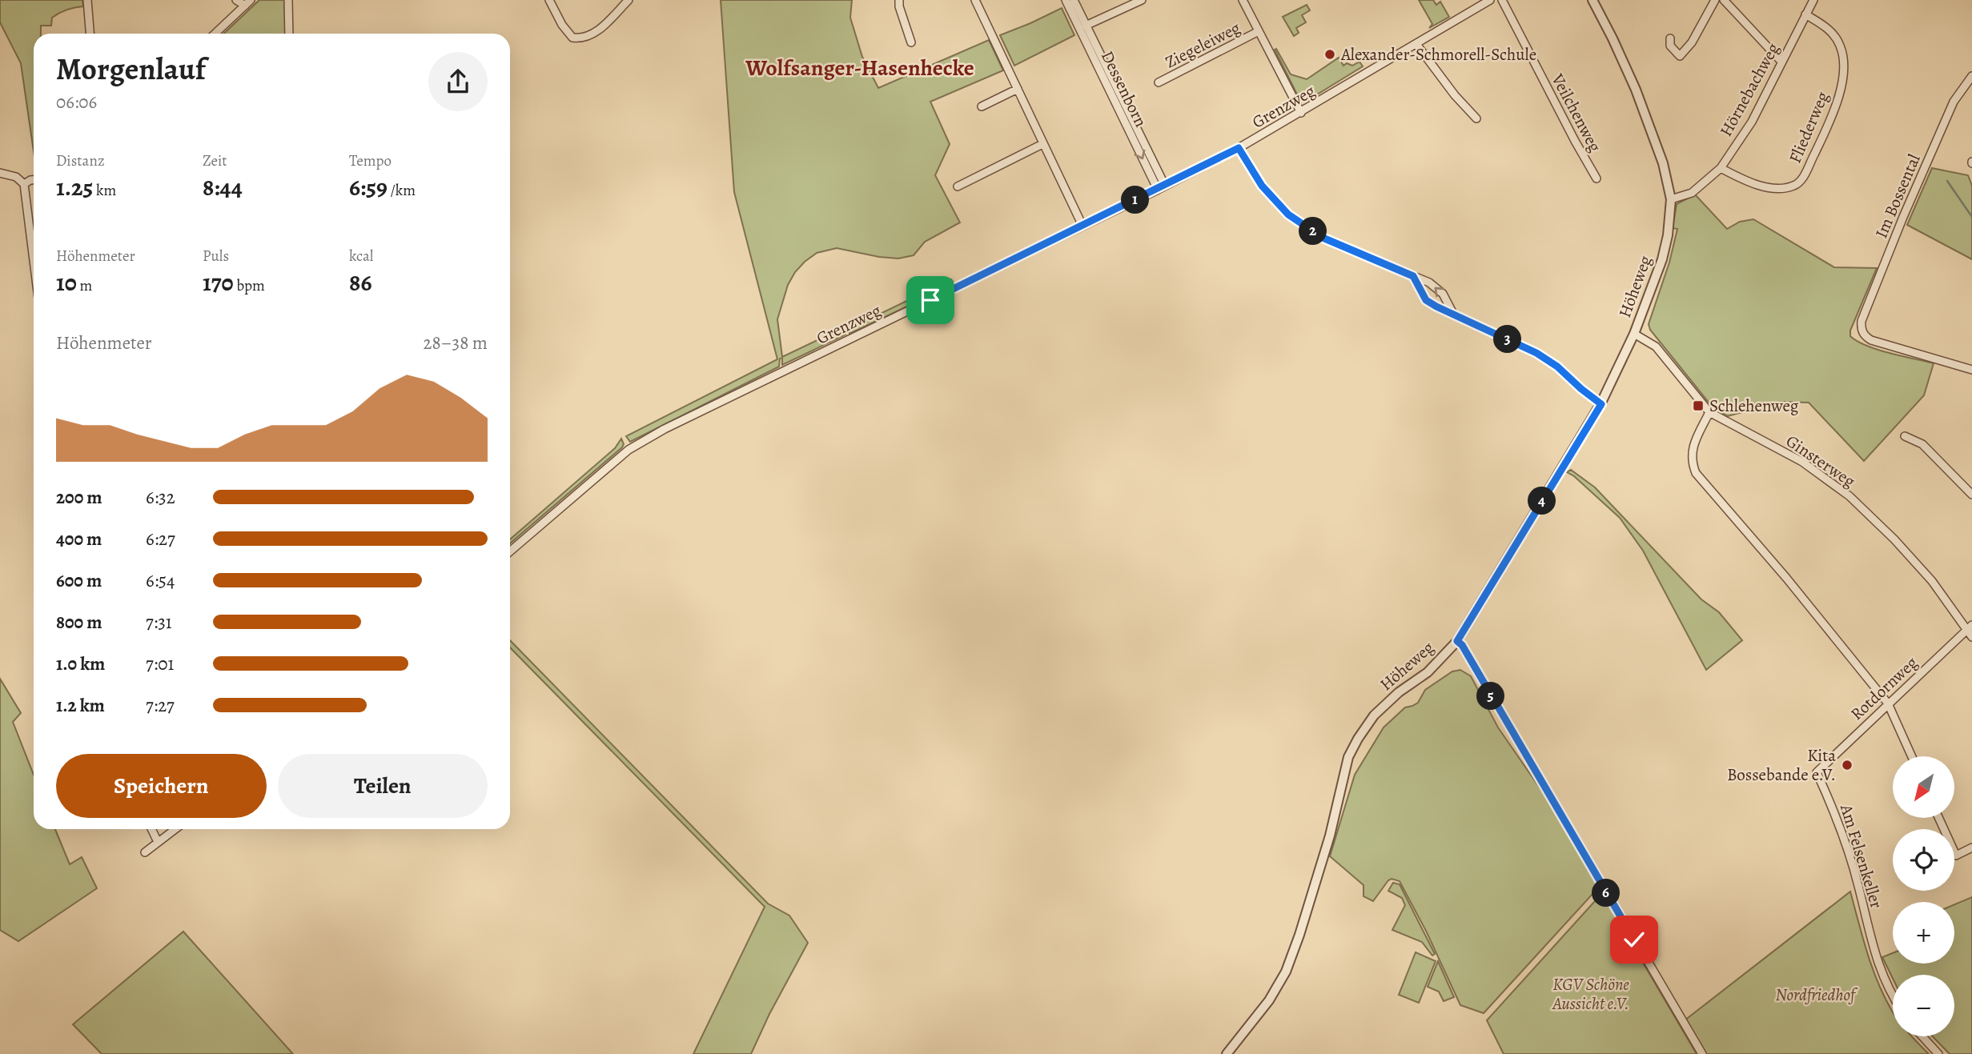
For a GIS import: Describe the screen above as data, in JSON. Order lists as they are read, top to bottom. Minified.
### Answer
{"streets":{"street":["Ziegeleiweg","Dessenborn","Hörnebachweg","Grenzweg","Veilchenweg","Fliederweg","Im Bossental","Höheweg","Ginsterweg","Rotdornweg","Am Felsenkeller"]},"crossings":[["Dessenborn","Grenzweg"],["Hörnebachweg","Fliederweg"],["Hörnebachweg","Höheweg"],["Höheweg","Ginsterweg"],["Ginsterweg","Rotdornweg"],["Rotdornweg","Am Felsenkeller"]],"districts":["Wolfsanger-Hasenhecke"],"parks":["KGV Schöne Aussicht e.V.","Nordfriedhof"],"places":{"other":["Alexander-Schmorell-Schule","Kita Bossebande e.V."],"transit":["Schlehenweg"]},"north":"bottom left","page":{"heading":["Morgenlauf","06:06"],"stats":[["Distanz","1.25 km"],["Zeit","8:44"],["Tempo","6:59 /km"],["Höhenmeter","10 m"],["Puls","170 bpm"],["kcal","86"]],"pins":["1","2","3","4","5","6"],"chart":["Höhenmeter","28–38 m"],"list":[{"name":"200 m","note":"6:32"},{"name":"400 m","note":"6:27"},{"name":"600 m","note":"6:54"},{"name":"800 m","note":"7:31"},{"name":"1.0 km","note":"7:01"},{"name":"1.2 km","note":"7:27"}],"buttons":["Speichern","Teilen"],"map_buttons":["+","−"]}}
